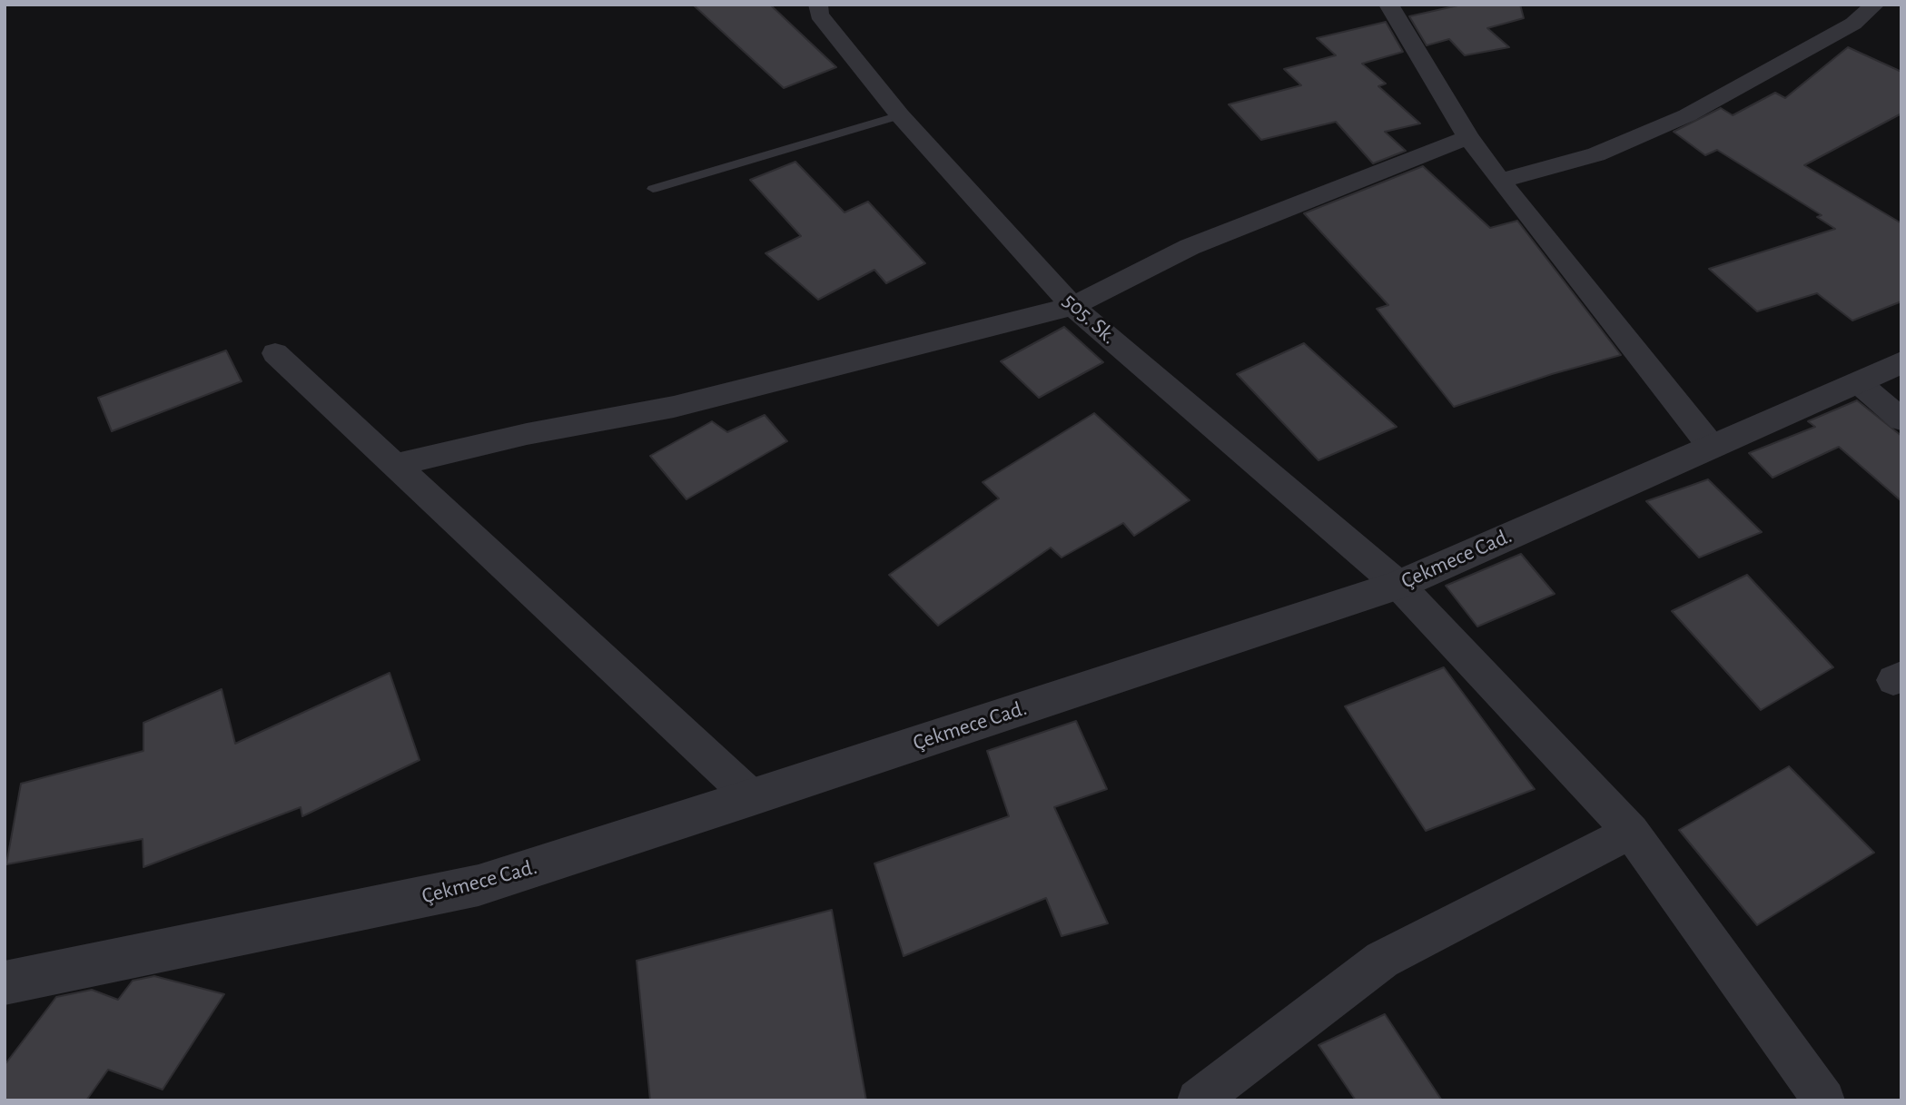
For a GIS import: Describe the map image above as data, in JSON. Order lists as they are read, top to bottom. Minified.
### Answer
{"streets":{"street":["505. Sk.","Çekmece Cad."]},"crossings":[["505. Sk.","Çekmece Cad."]]}
